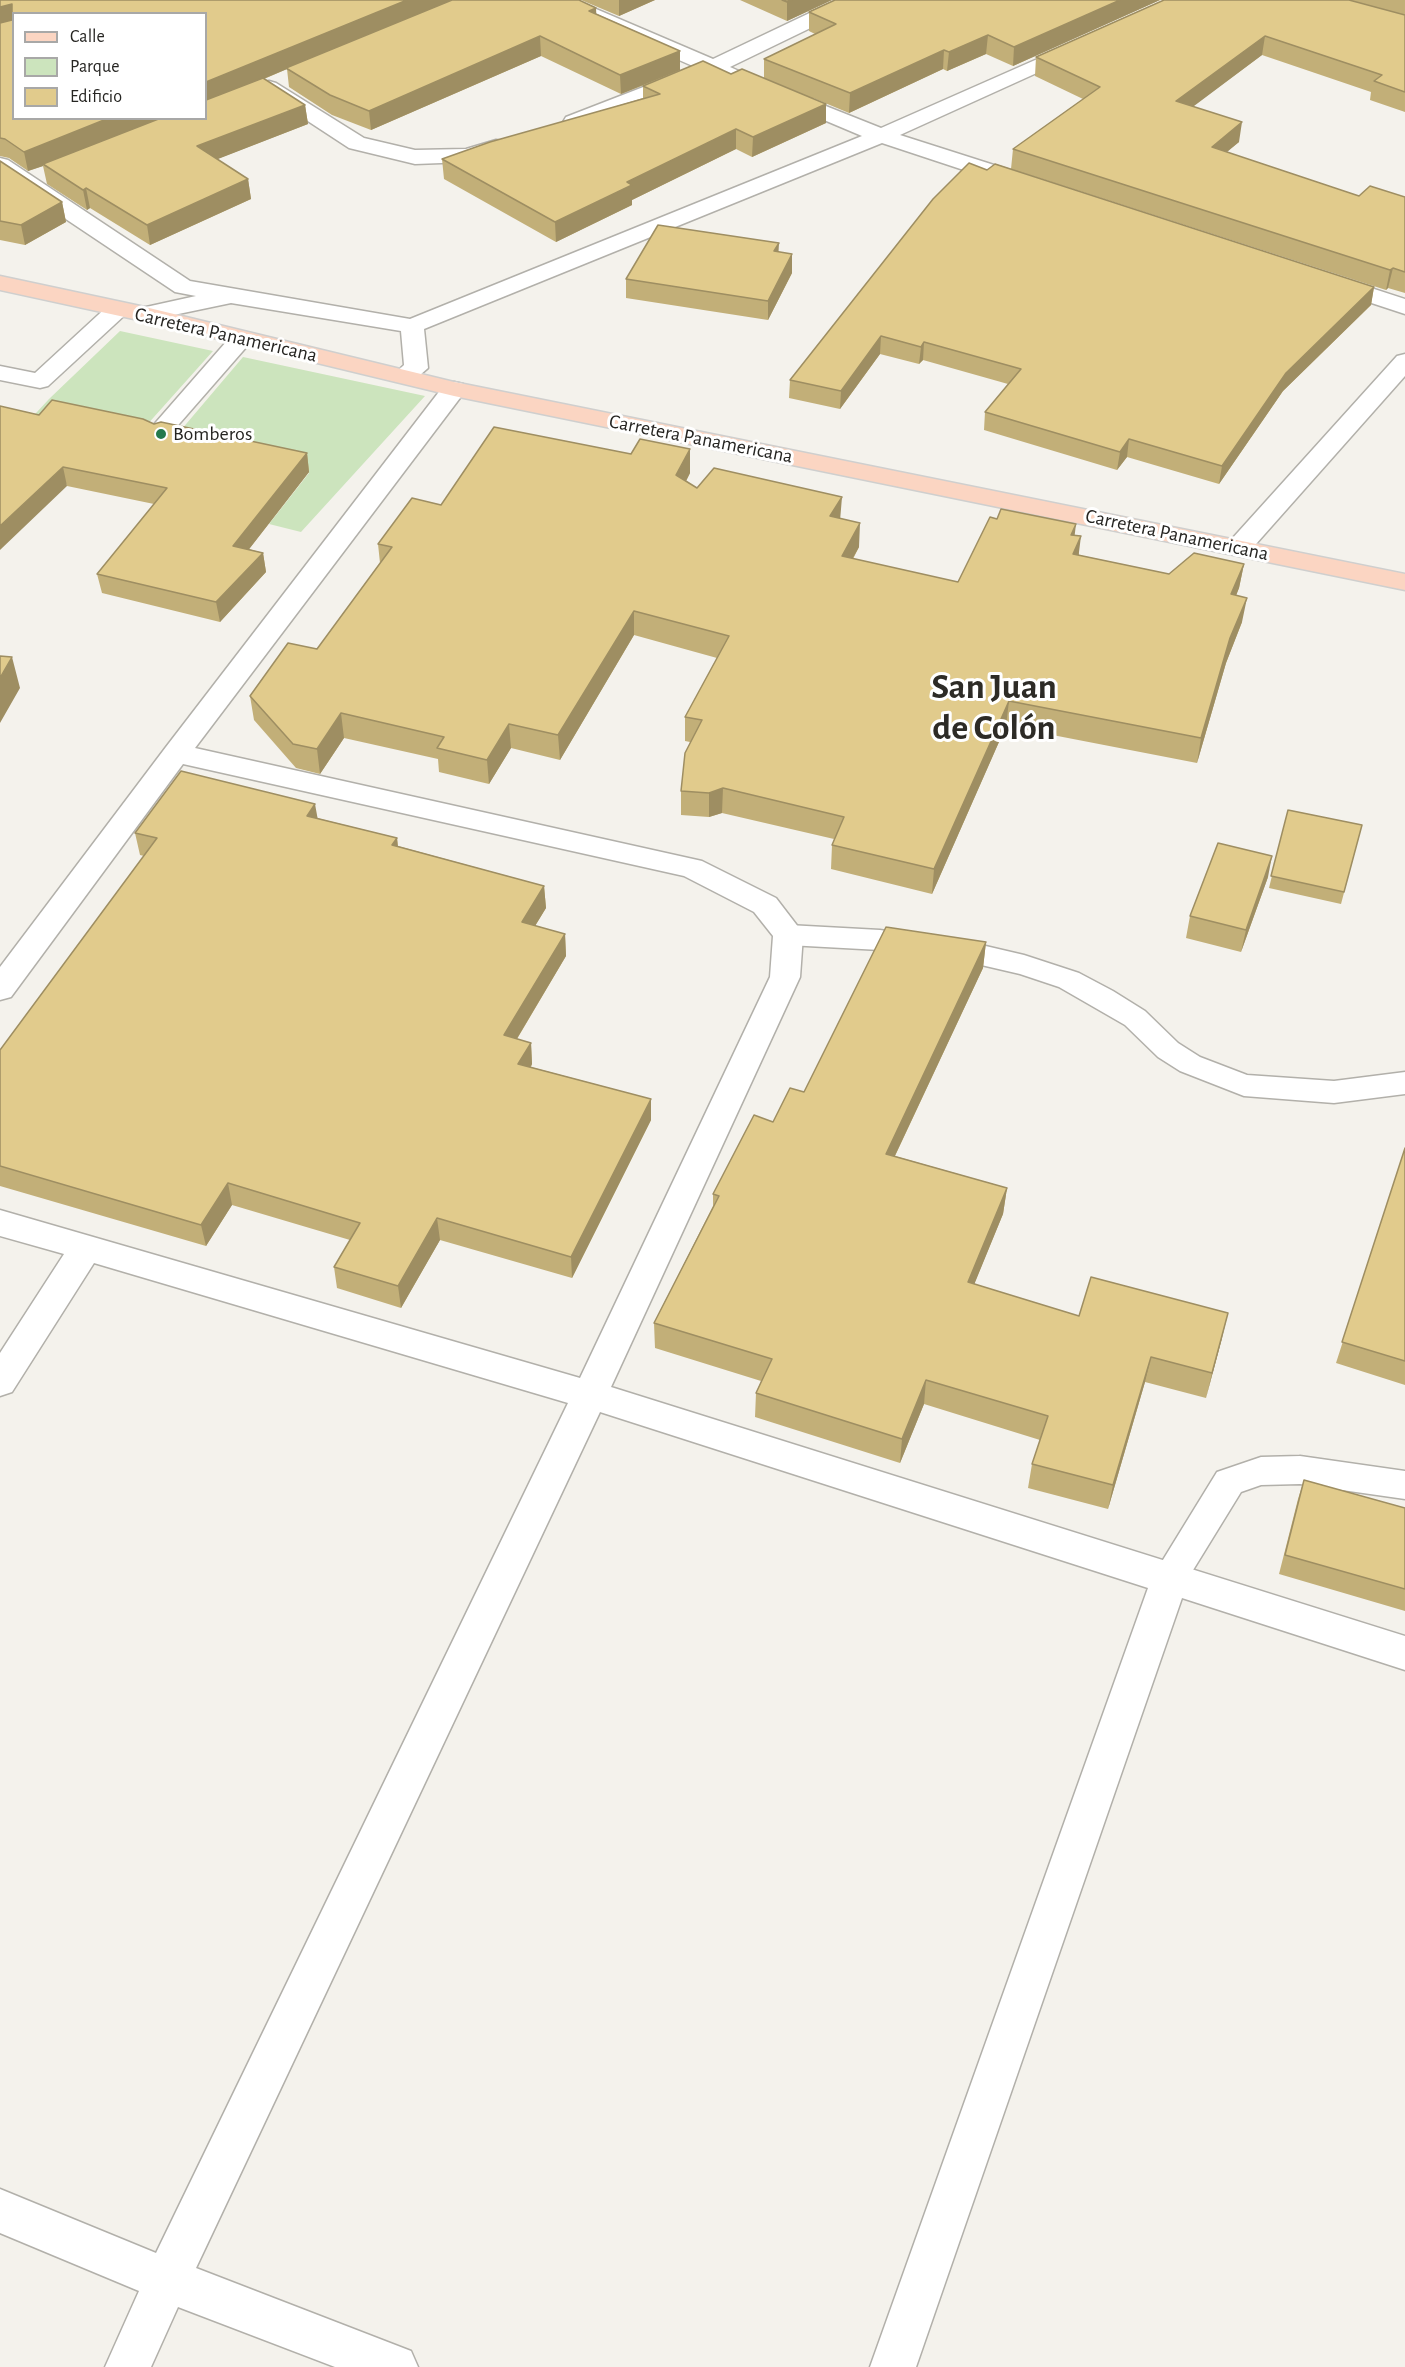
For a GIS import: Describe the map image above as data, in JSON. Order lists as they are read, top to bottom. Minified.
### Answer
{"streets":{"main road":["Carretera Panamericana"]},"districts":["San Juan de Colón"],"places":["Bomberos"],"legend":["Calle","Parque","Edificio"]}
